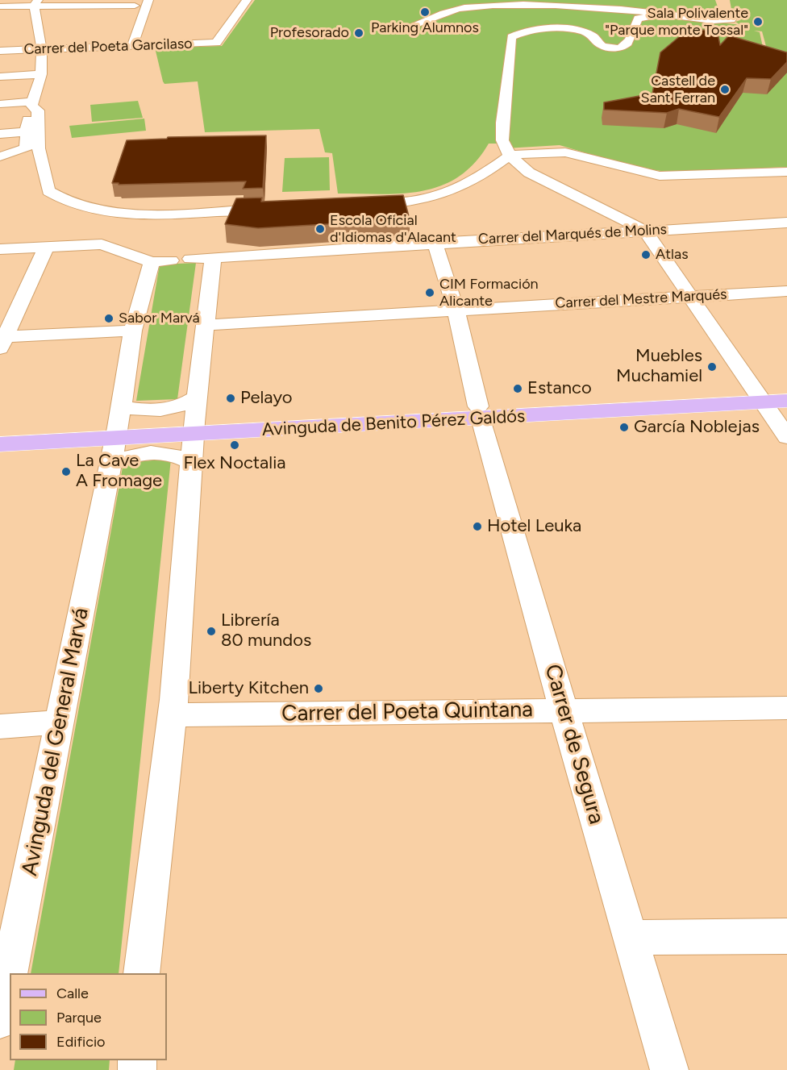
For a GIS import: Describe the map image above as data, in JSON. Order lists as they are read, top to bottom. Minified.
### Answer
{"streets":{"main road":["Avinguda de Benito Pérez Galdós"],"street":["Carrer del Poeta Garcilaso","Carrer del Marqués de Molins","Carrer del Mestre Marqués","Carrer del Poeta Quintana","Avinguda del General Marvá","Carrer de Segura"]},"crossings":[["Carrer del Marqués de Molins","Carrer del Mestre Marqués"],["Carrer del Marqués de Molins","Carrer de Segura"],["Carrer del Mestre Marqués","Carrer de Segura"],["Avinguda de Benito Pérez Galdós","Avinguda del General Marvá"],["Avinguda de Benito Pérez Galdós","Carrer de Segura"],["Carrer del Poeta Quintana","Carrer de Segura"]],"places":["Parking Alumnos","Sala Polivalente \"Parque monte Tossal\"","Profesorado","Castell de Sant Ferran","Escola Oficial d'Idiomas d'Alacant","Atlas","CIM Formación Alicante","Sabor Marvá","Muebles Muchamiel","Estanco","Pelayo","García Noblejas","Flex Noctalia","La Cave A Fromage","Hotel Leuka","Librería 80 mundos","Liberty Kitchen"],"legend":["Calle","Parque","Edificio"]}
